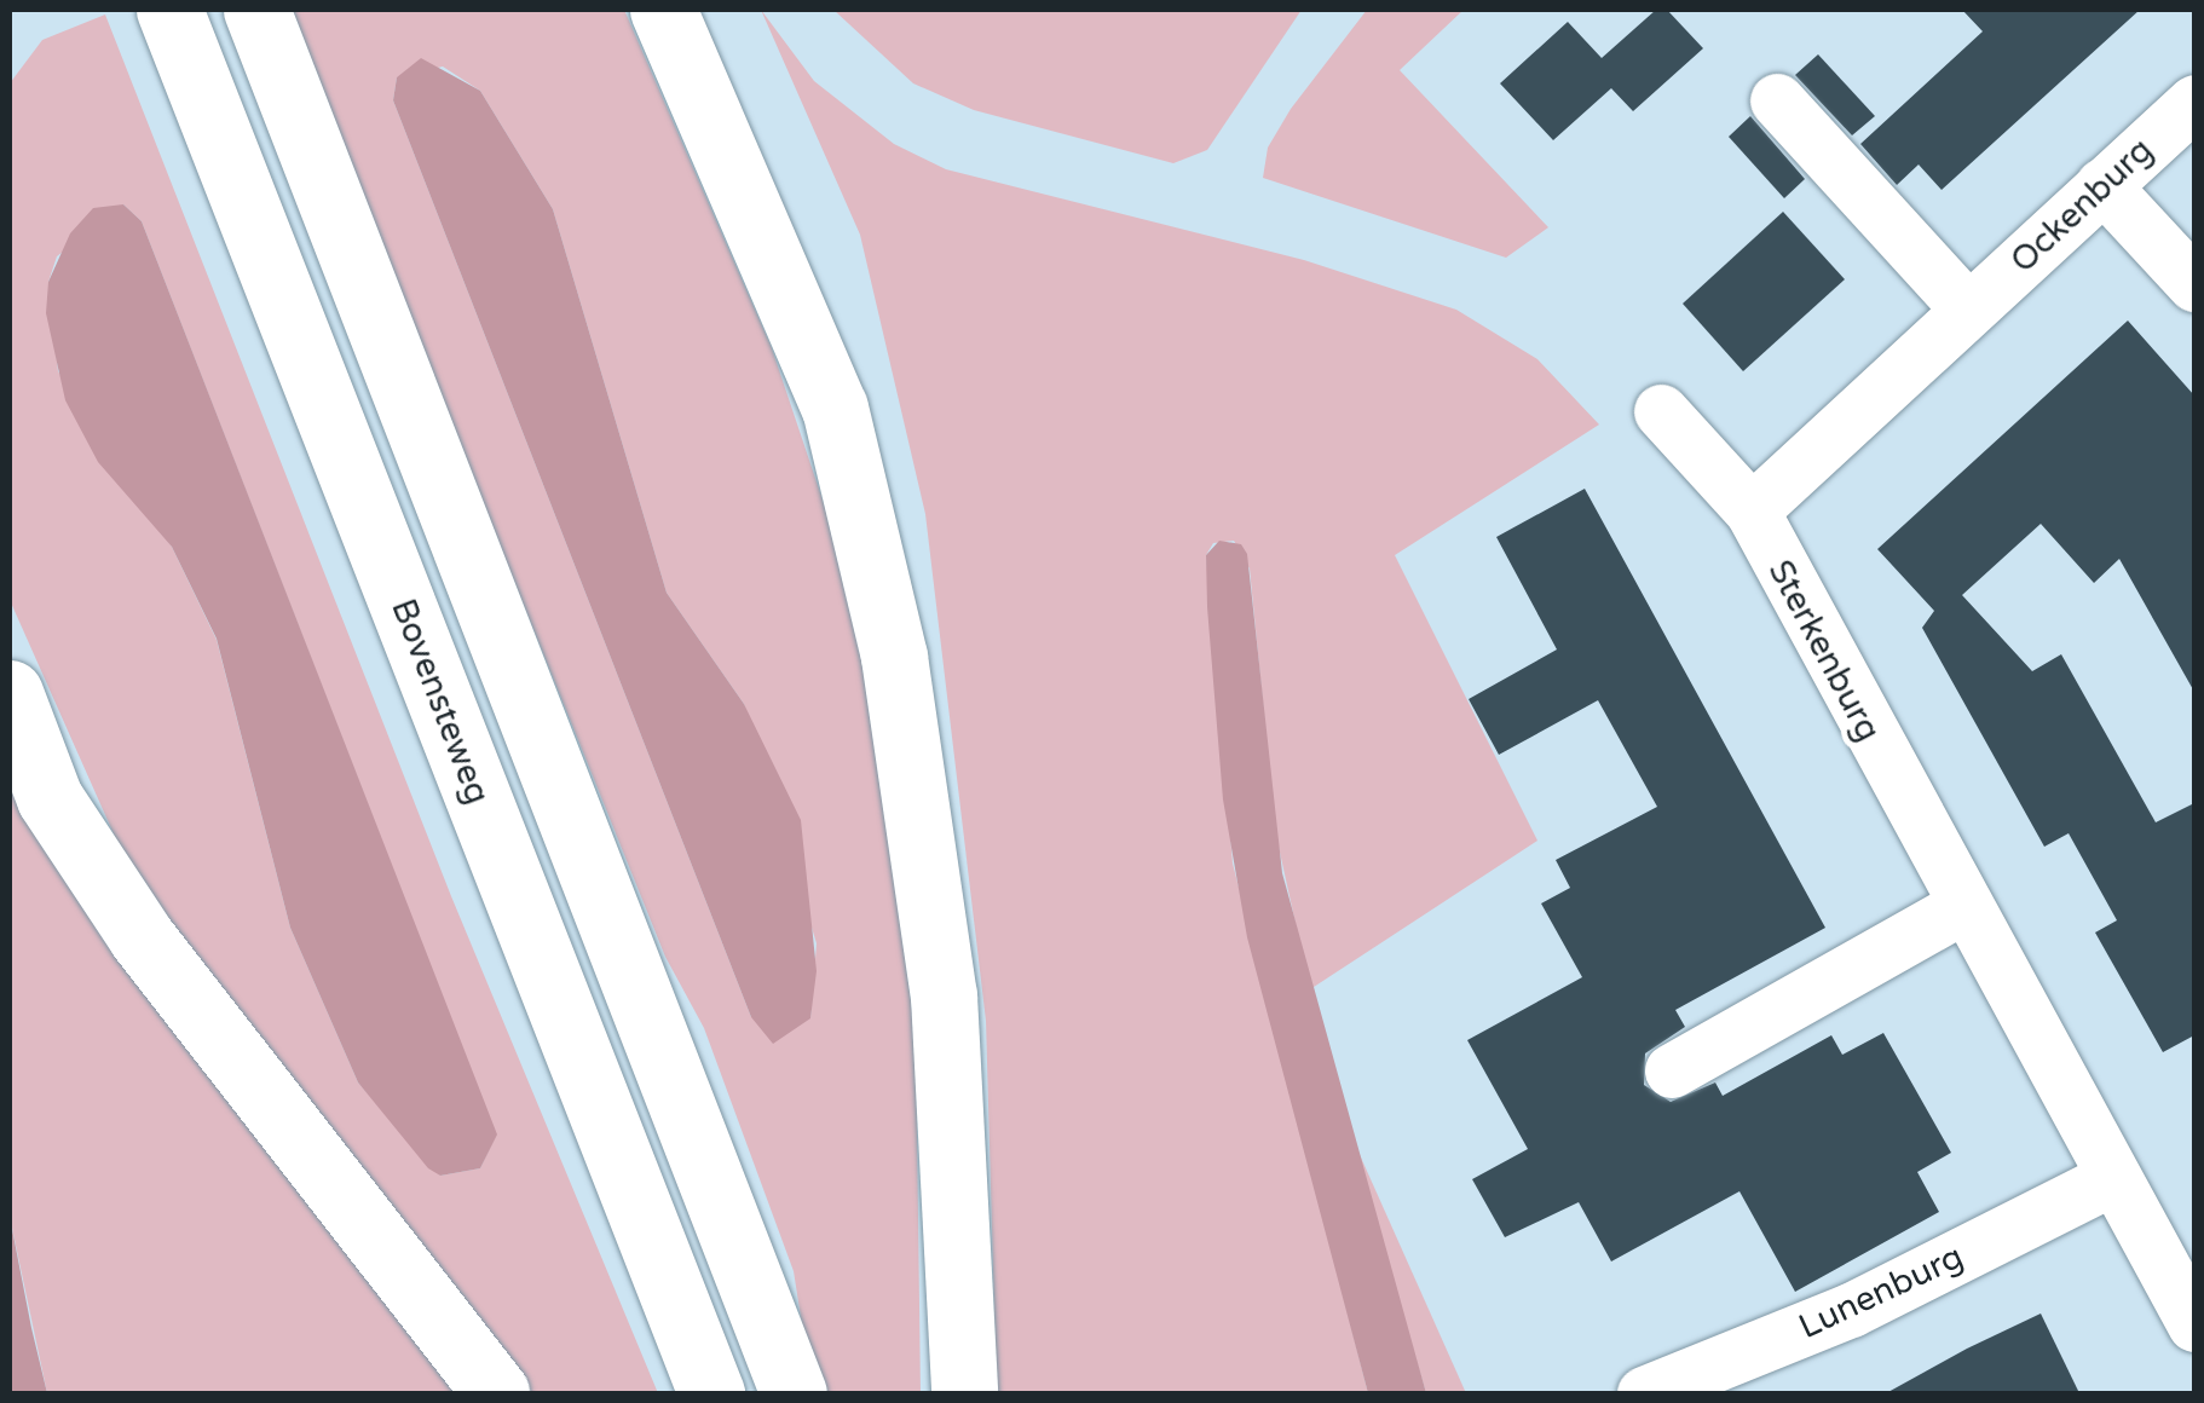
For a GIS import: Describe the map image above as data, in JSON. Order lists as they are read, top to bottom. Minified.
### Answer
{"streets":{"main road":["Bovensteweg"],"street":["Ockenburg","Sterkenburg","Lunenburg"]},"crossings":[["Ockenburg","Sterkenburg"],["Sterkenburg","Lunenburg"]]}
